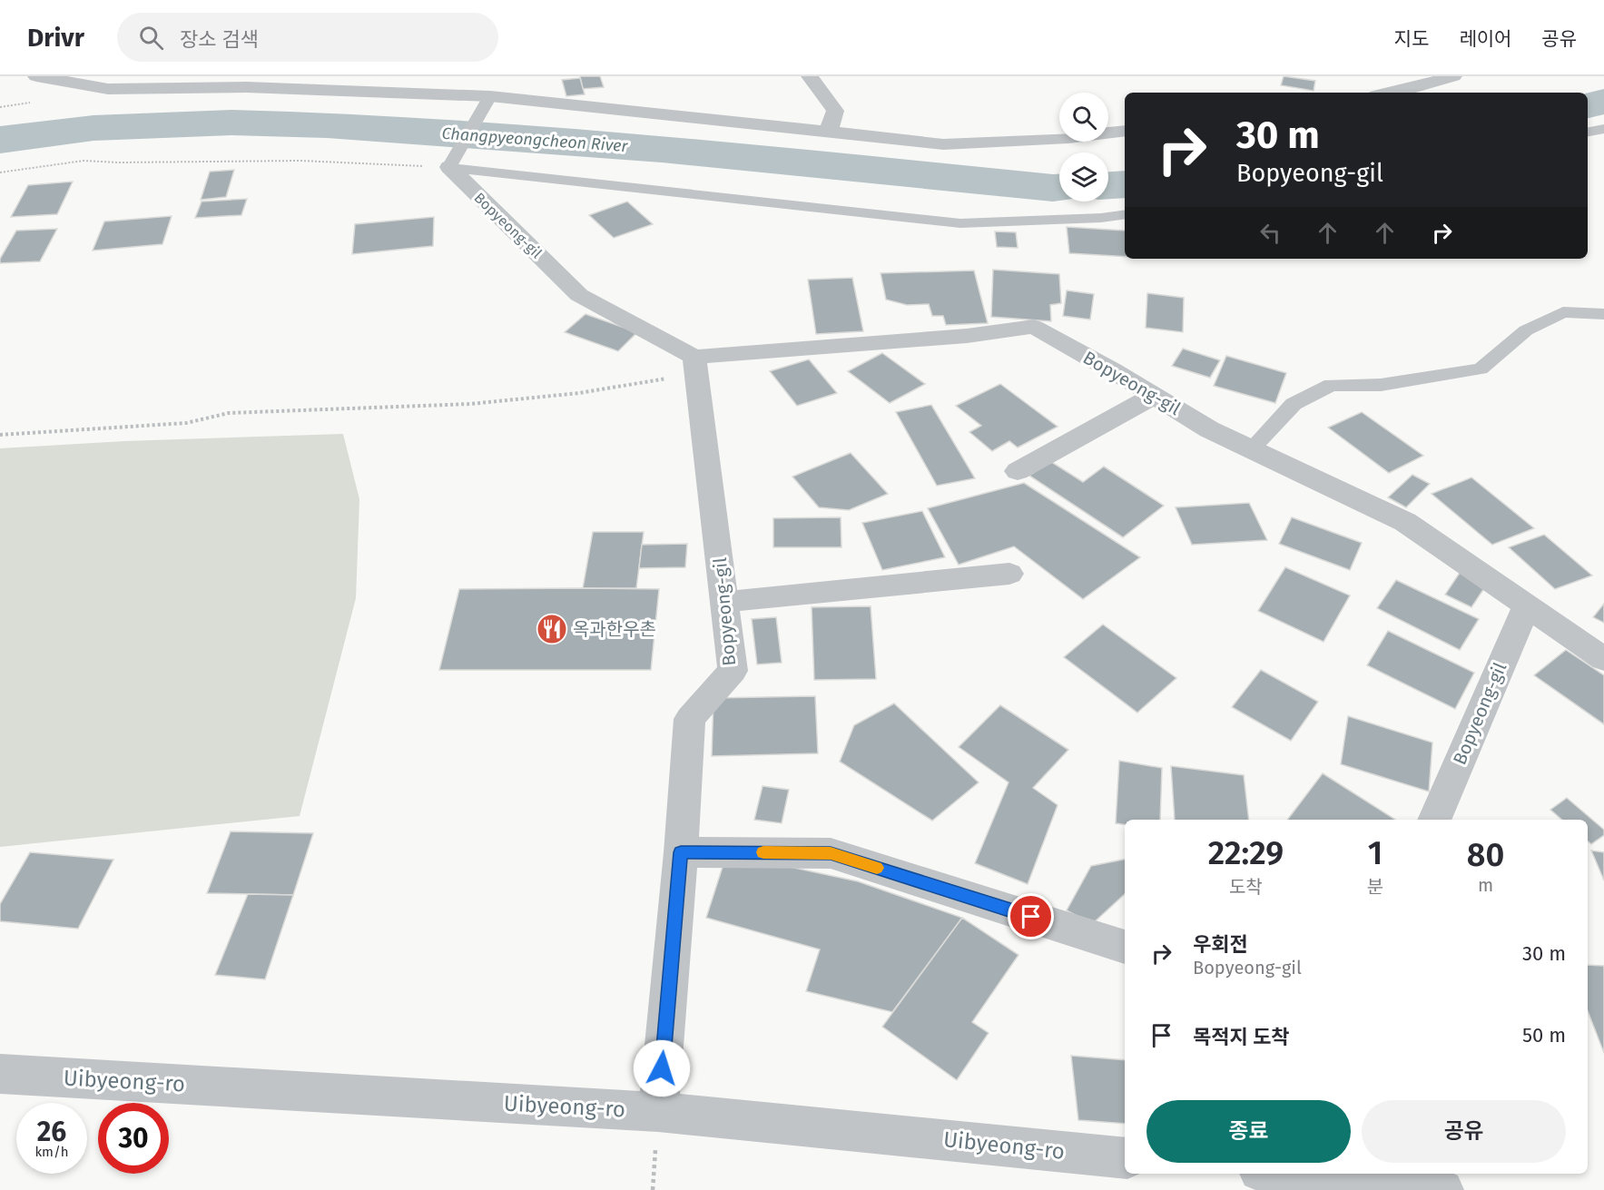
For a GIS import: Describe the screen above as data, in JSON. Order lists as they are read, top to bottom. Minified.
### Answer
{"streets":{"street":["Bopyeong-gil","Uibyeong-ro"]},"crossings":[["Bopyeong-gil","Uibyeong-ro"]],"water":["Changpyeongcheon River"],"places":{"restaurant":["옥과한우촌"]},"page":{"header":"Drivr","search":"장소 검색","nav":["지도","레이어","공유"],"turn":["30 m","Bopyeong-gil"],"eta":["22:29","도착","1","분","80","m"],"list":[{"name":"우회전","note":"Bopyeong-gil","value":"30 m"},{"name":"목적지 도착","value":"50 m"}],"buttons":["종료","공유"],"speed":"26 km/h","limit":"30"}}
